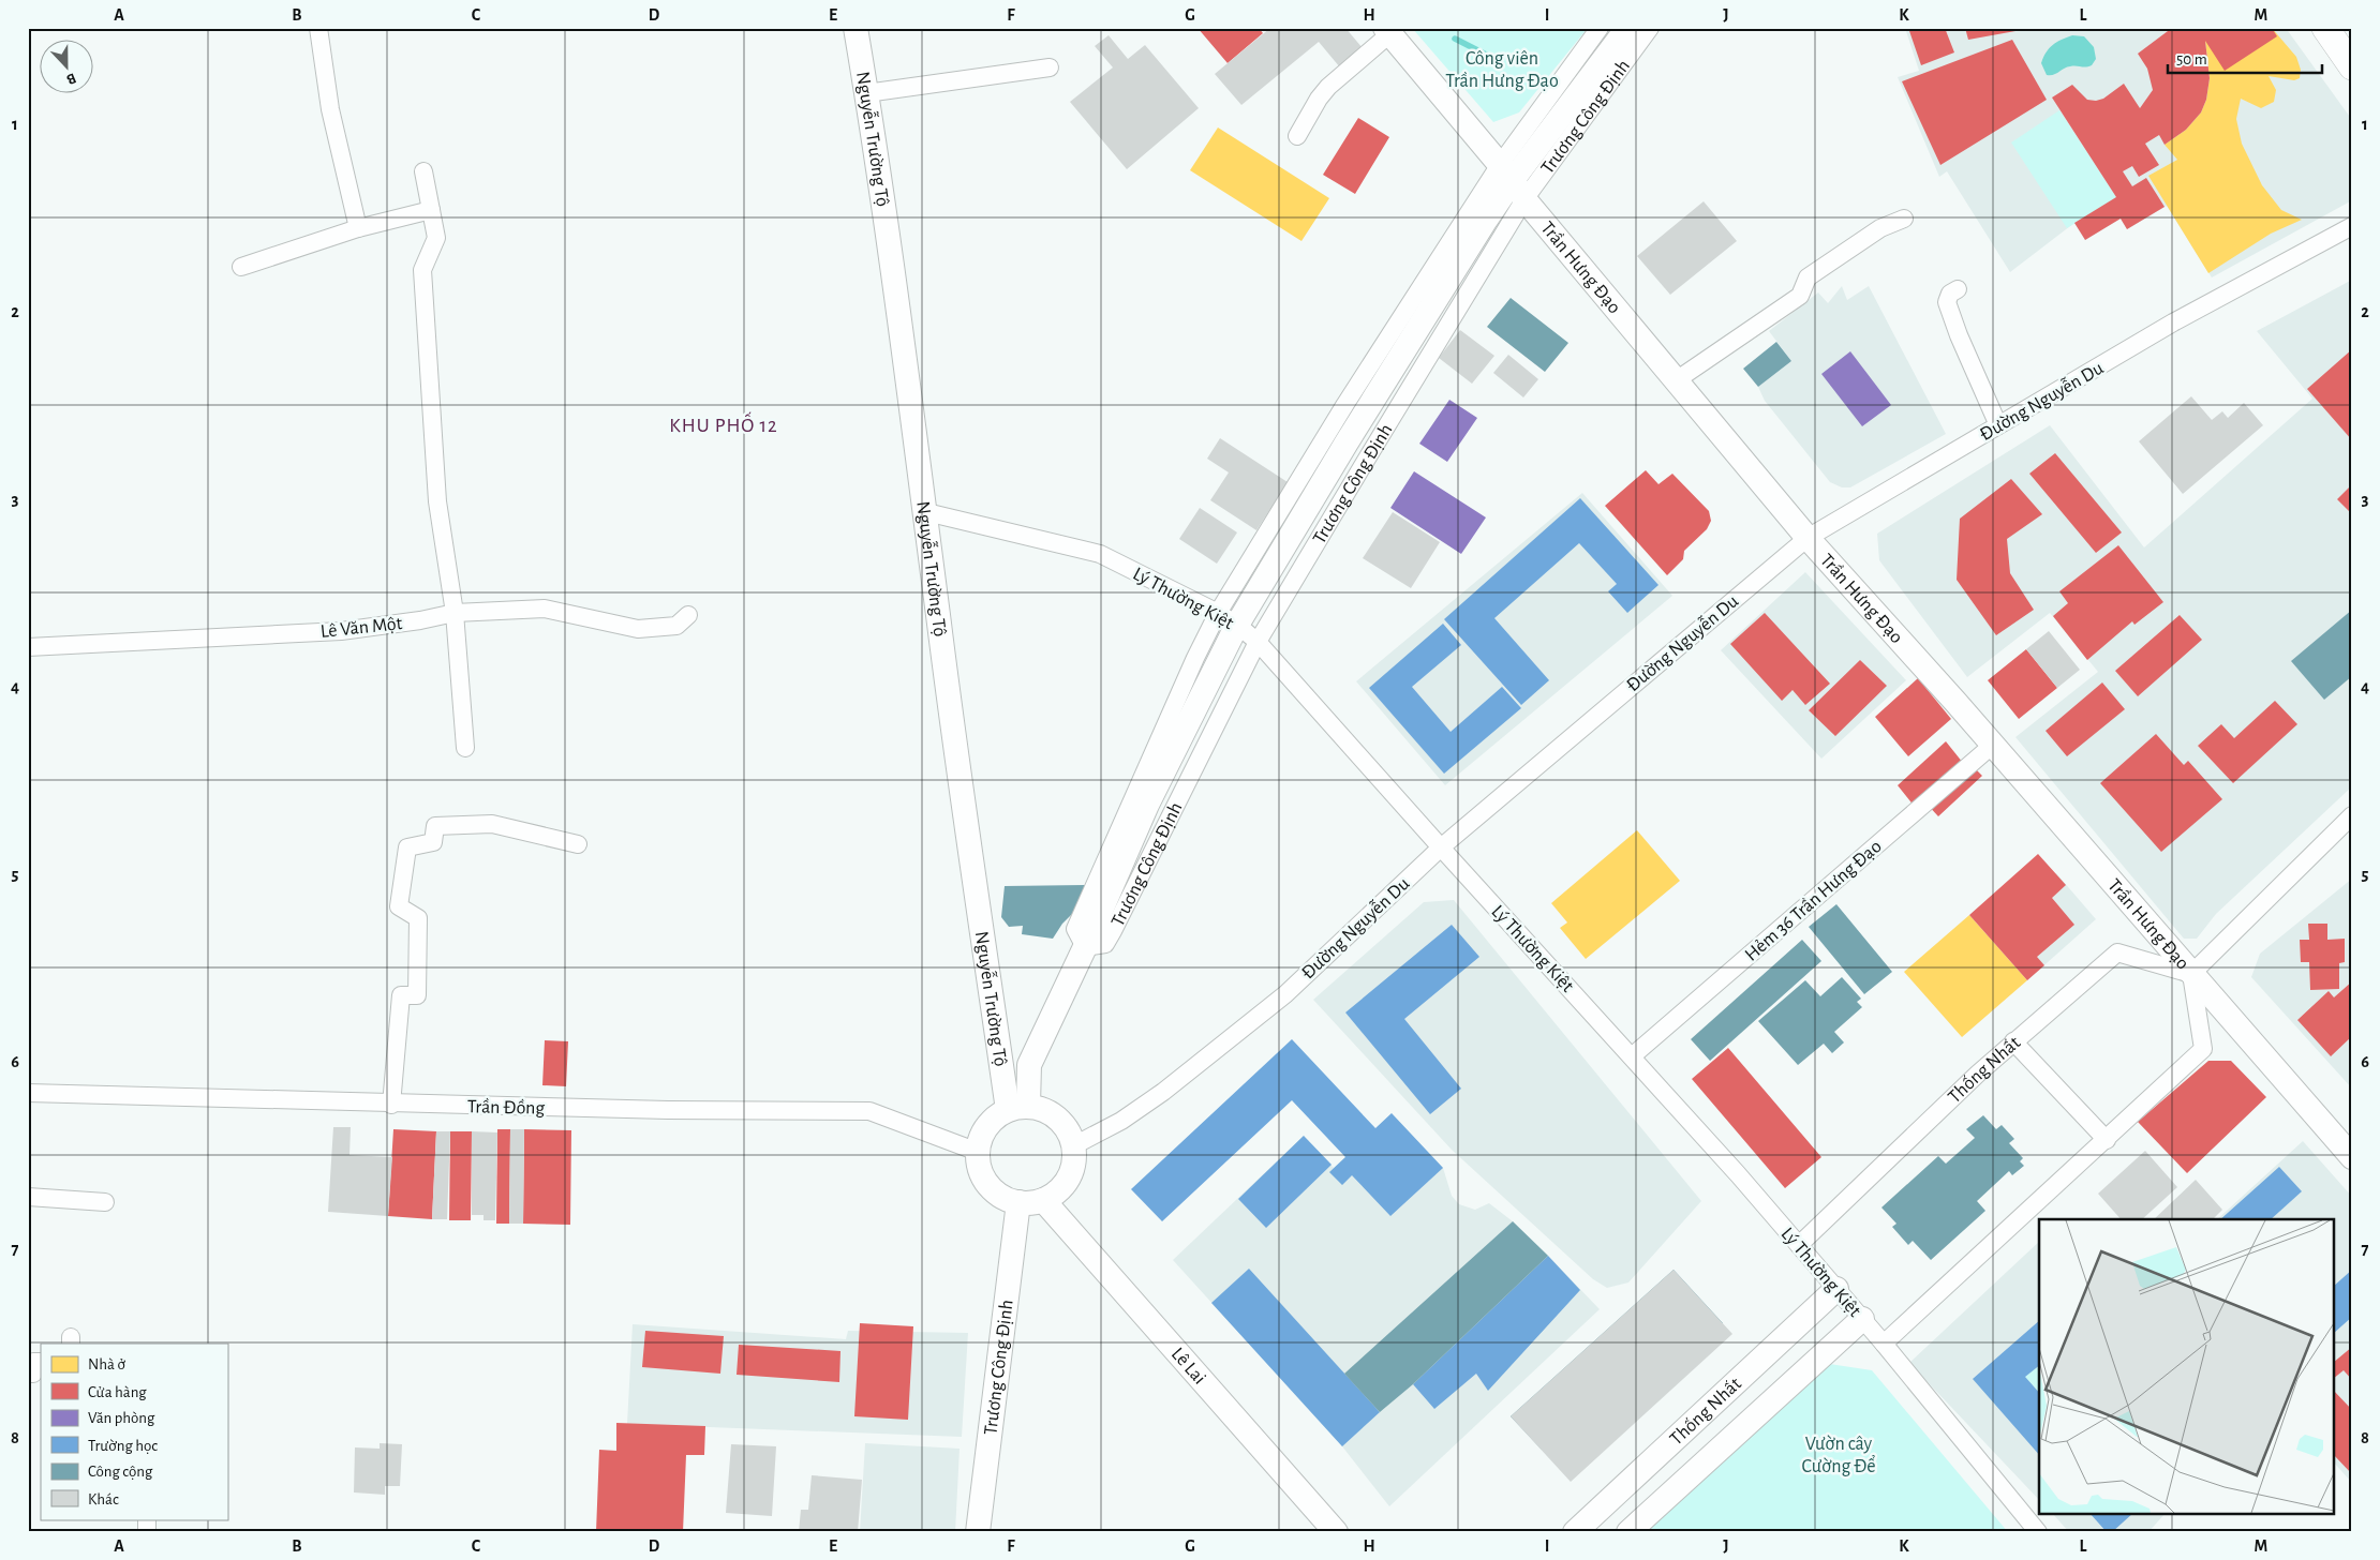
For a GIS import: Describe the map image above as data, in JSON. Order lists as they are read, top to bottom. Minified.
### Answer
{"streets":{"main road":["Trương Công Định","Nguyễn Trường Tộ","Trần Hưng Đạo","Thống Nhất","Lê Lai"],"street":["Đường Nguyễn Du","Lý Thường Kiệt","Lê Văn Một","Hẻm 36 Trần Hưng Đạo","Trần Đồng"]},"crossings":[["Trương Công Định","Nguyễn Trường Tộ"],["Trương Công Định","Trần Hưng Đạo"],["Trương Công Định","Đường Nguyễn Du"],["Trương Công Định","Lý Thường Kiệt"],["Trương Công Định","Trần Đồng"],["Trương Công Định","Lê Lai"],["Nguyễn Trường Tộ","Đường Nguyễn Du"],["Nguyễn Trường Tộ","Lý Thường Kiệt"],["Nguyễn Trường Tộ","Trần Đồng"],["Nguyễn Trường Tộ","Lê Lai"],["Trần Hưng Đạo","Đường Nguyễn Du"],["Trần Hưng Đạo","Hẻm 36 Trần Hưng Đạo"],["Trần Hưng Đạo","Thống Nhất"],["Đường Nguyễn Du","Lý Thường Kiệt"],["Đường Nguyễn Du","Trần Đồng"],["Đường Nguyễn Du","Lê Lai"],["Lý Thường Kiệt","Hẻm 36 Trần Hưng Đạo"],["Lý Thường Kiệt","Thống Nhất"],["Trần Đồng","Lê Lai"]],"districts":["KHU PHỐ 12"],"parks":["Công viên Trần Hưng Đạo","Vườn cây Cường Để"],"legend":["Nhà ở","Cửa hàng","Văn phòng","Trường học","Công cộng","Khác"],"scale_bar":"50 m","north":"bottom","grid":{"columns":["A","B","C","D","E","F","G","H","I","J","K","L","M"],"rows":["1","2","3","4","5","6","7","8"]}}
